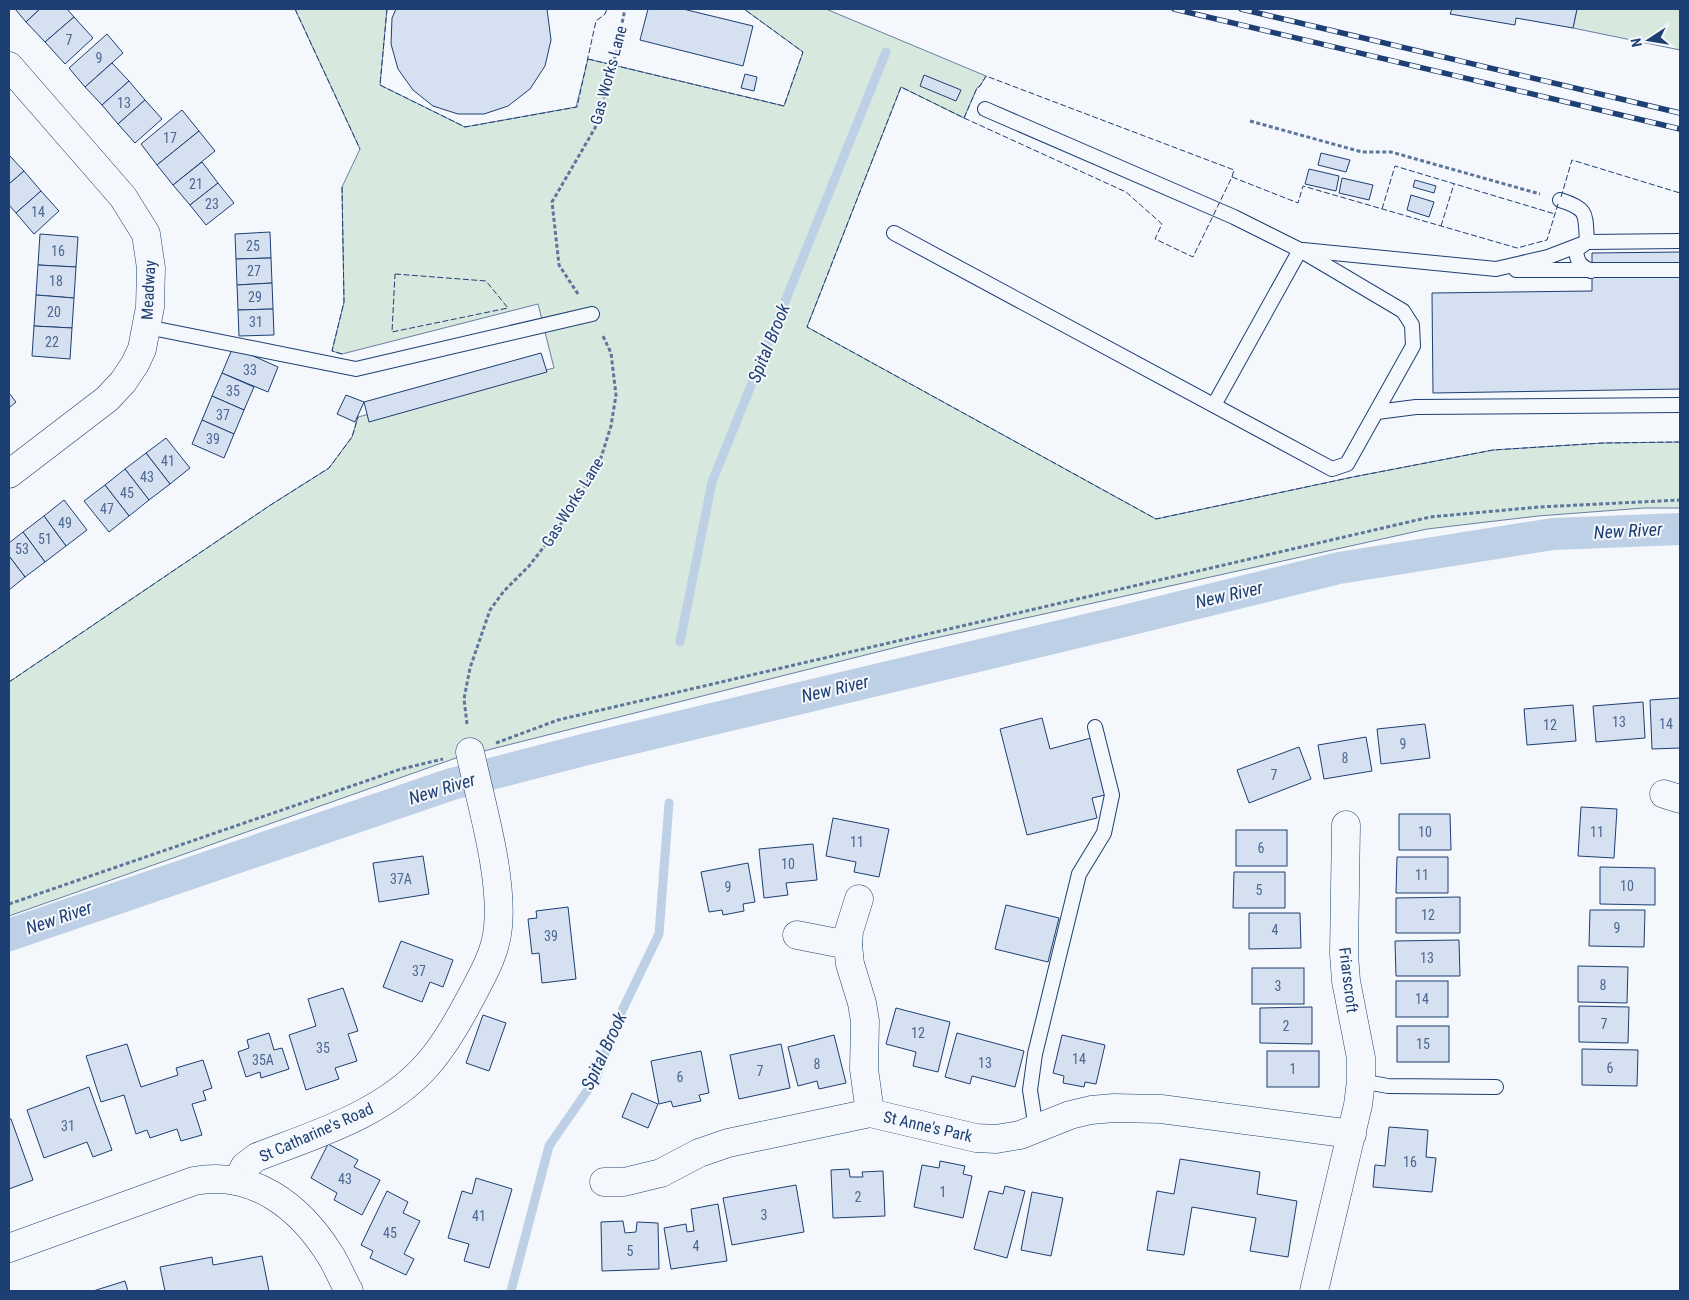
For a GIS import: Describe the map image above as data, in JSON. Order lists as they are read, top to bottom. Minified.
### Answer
{"streets":{"street":["Meadway","Friarscroft","St Anne's Park","St Catharine's Road"],"path":["Gas Works Lane"]},"crossings":[["Gas Works Lane","St Catharine's Road"],["Friarscroft","St Anne's Park"]],"water":["Spital Brook","New River"],"house_numbers":["7","9","13","17","21","23","14","25","16","27","18","29","20","31","22","33","35","37","39","41","43","45","47","49","51","53","13","14","12","9","8","7","10","11","11","6","10","11","37A","10","9","5","12","9","4","39","13","37","8","3","14","7","2","12","15","35","14","35A","13","8","6","1","7","6","31","16","43","1","2","3","41","45","4","5"],"north":"left"}
